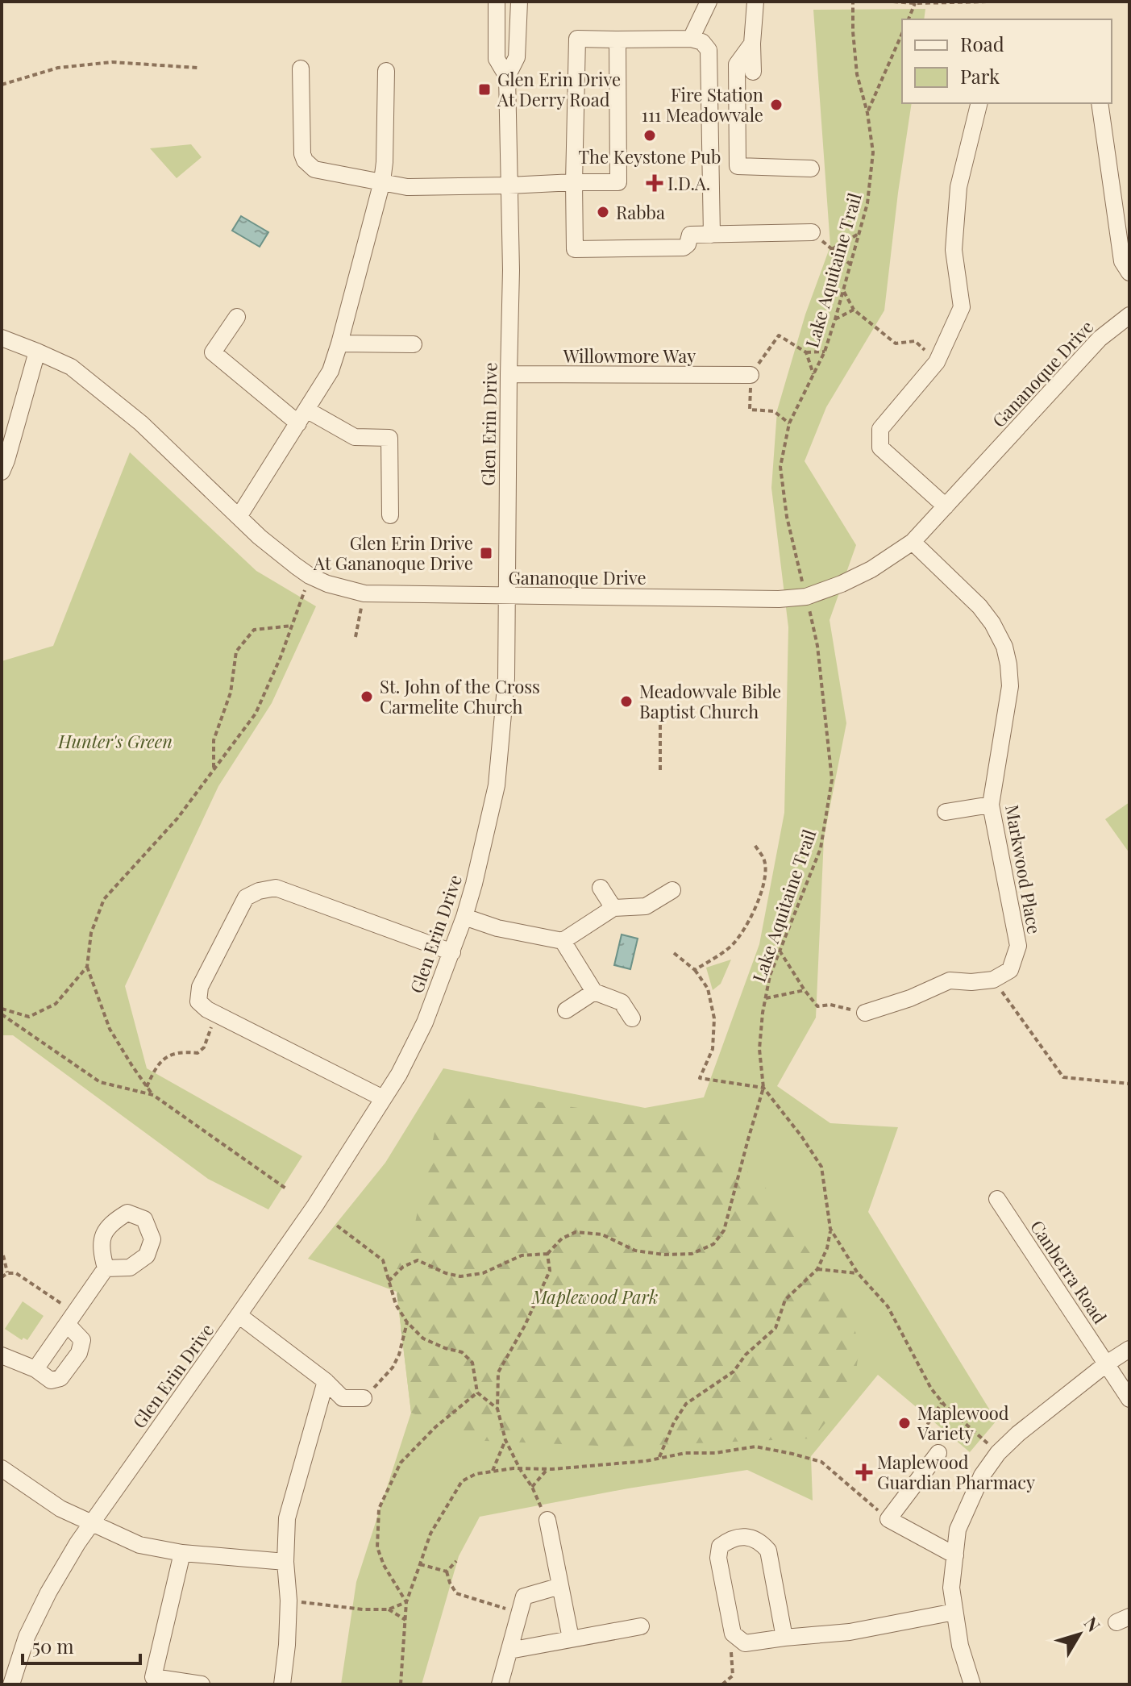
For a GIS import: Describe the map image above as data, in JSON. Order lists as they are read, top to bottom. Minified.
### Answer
{"streets":{"street":["Willowmore Way","Gananoque Drive","Glen Erin Drive","Markwood Place","Canberra Road"],"path":["Lake Aquitaine Trail"]},"crossings":[["Lake Aquitaine Trail","Gananoque Drive"],["Willowmore Way","Glen Erin Drive"],["Gananoque Drive","Glen Erin Drive"],["Gananoque Drive","Markwood Place"]],"parks":["Hunter's Green","Maplewood Park"],"places":{"transit":["Glen Erin Drive At Derry Road","Glen Erin Drive At Gananoque Drive"],"other":["Fire Station 111 Meadowvale","The Keystone Pub","Rabba","St. John of the Cross Carmelite Church","Meadowvale Bible Baptist Church","Maplewood Variety"],"health":["I.D.A.","Maplewood Guardian Pharmacy"]},"legend":["Road","Park"],"scale_bar":"50 m","north":"top right"}
